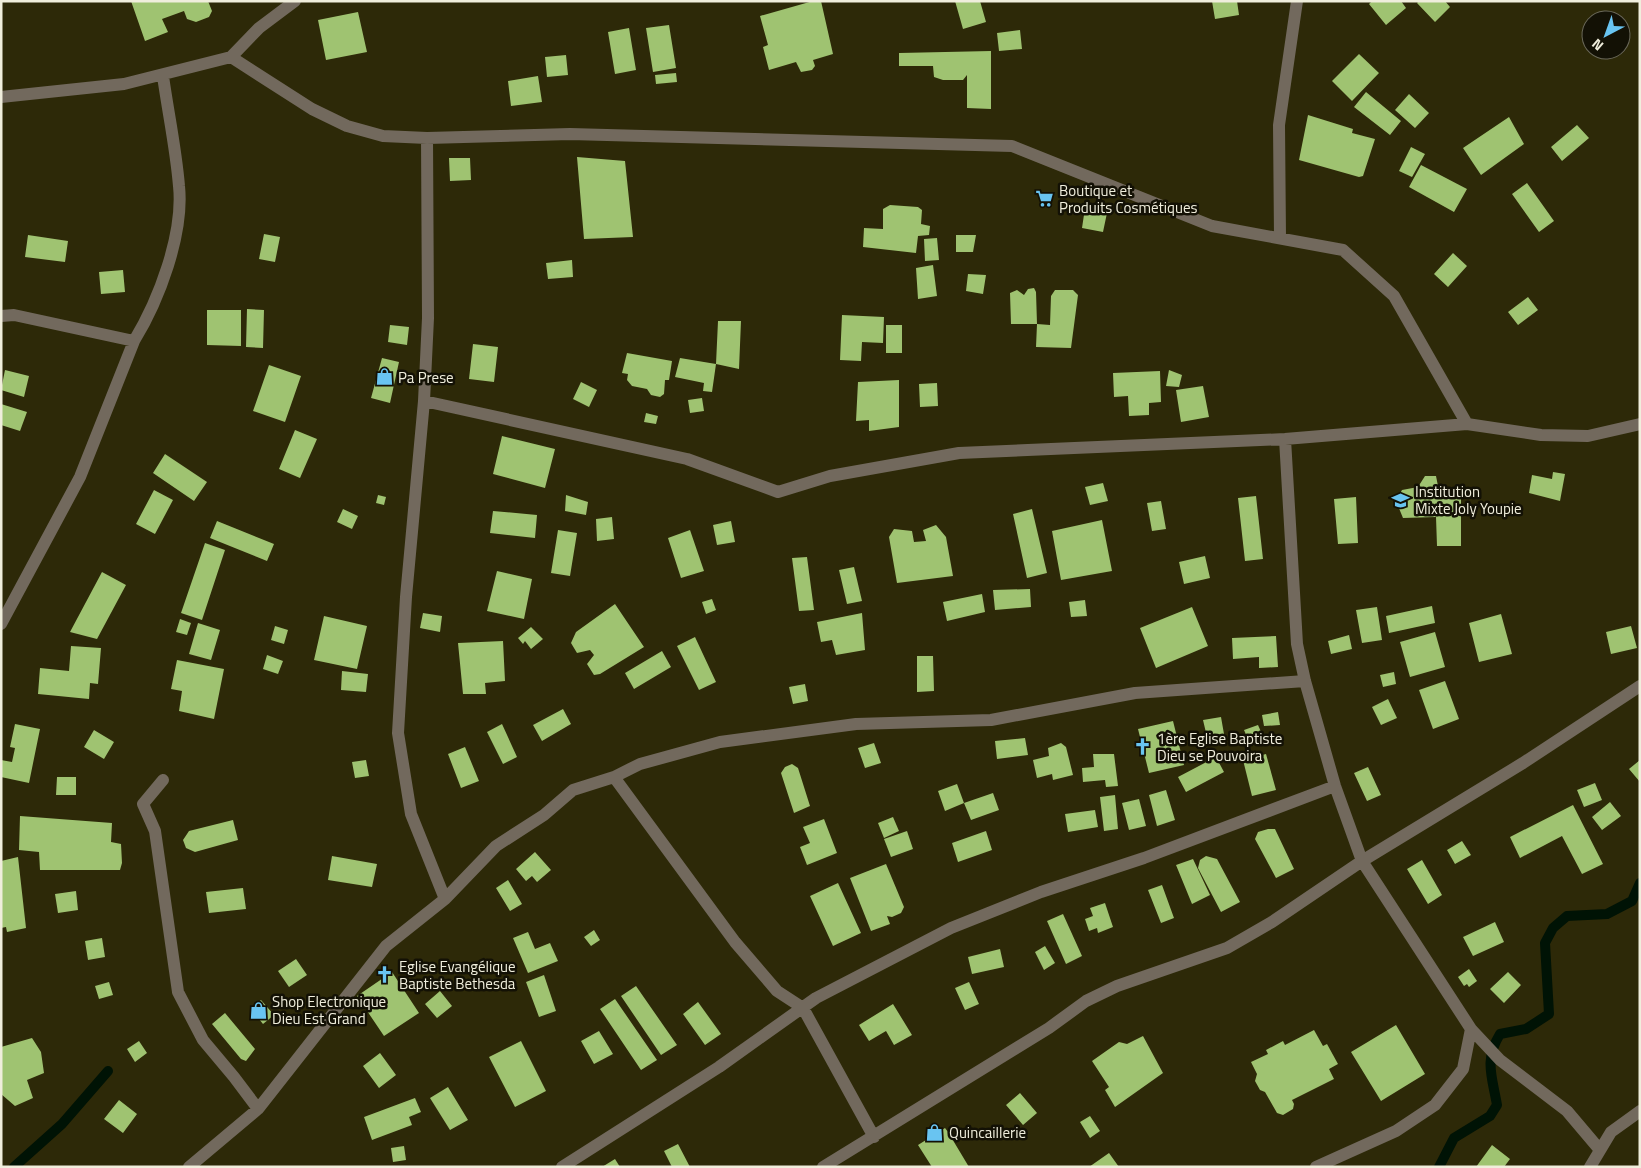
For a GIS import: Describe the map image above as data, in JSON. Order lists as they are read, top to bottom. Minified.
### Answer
{"places":{"supermarket":["Boutique et Produits Cosmétiques"],"shop":["Pa Prese","Shop Electronique Dieu Est Grand","Quincaillerie"],"school or university":["Institution Mixte Joly Youpie"],"church":["1ère Eglise Baptiste Dieu se Pouvoira","Eglise Evangélique Baptiste Bethesda"]},"north":"bottom left"}
